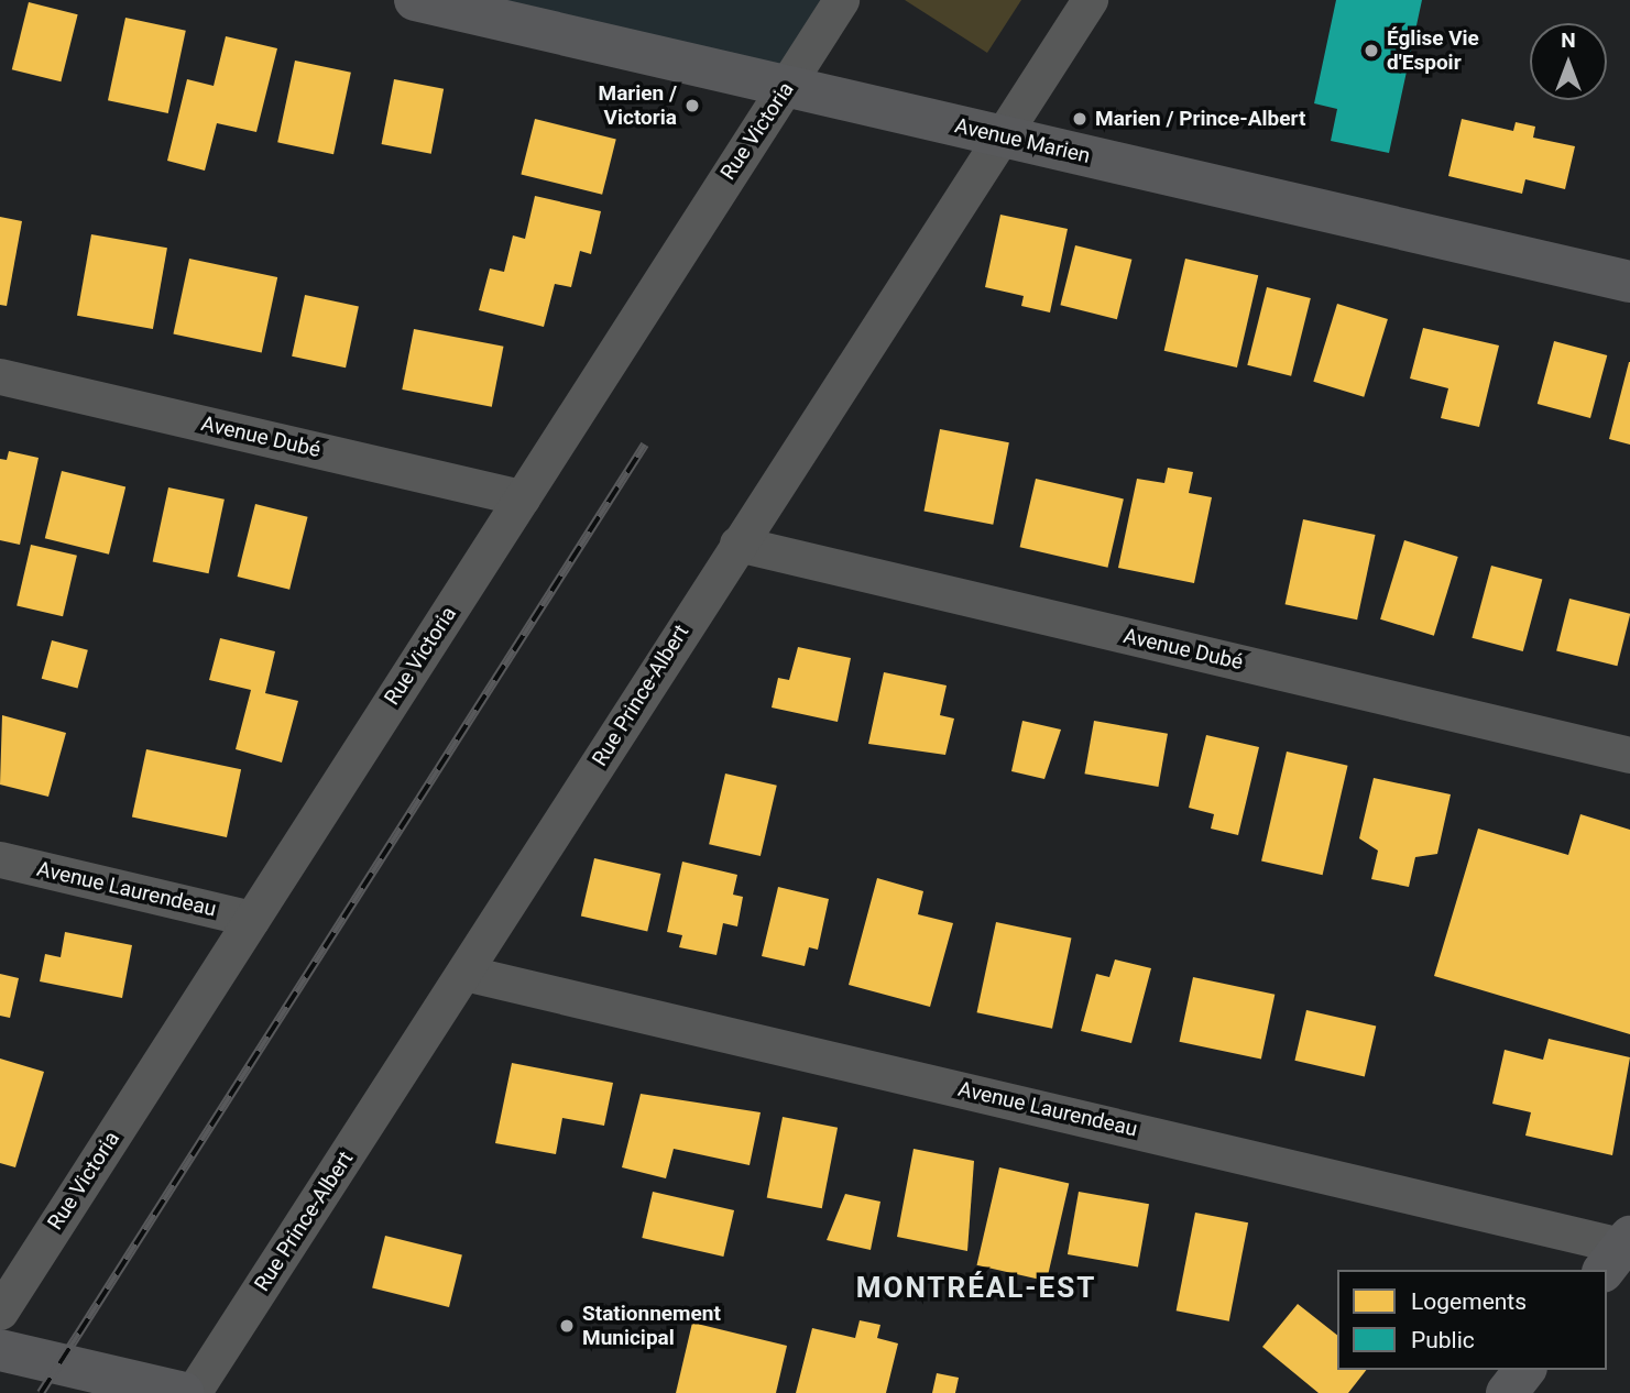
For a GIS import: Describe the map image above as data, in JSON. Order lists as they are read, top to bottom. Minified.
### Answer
{"streets":{"street":["Rue Victoria","Avenue Marien","Avenue Dubé","Rue Prince-Albert","Avenue Laurendeau"]},"crossings":[["Rue Victoria","Avenue Marien"],["Rue Victoria","Avenue Dubé"],["Rue Victoria","Avenue Laurendeau"],["Avenue Marien","Rue Prince-Albert"],["Avenue Dubé","Rue Prince-Albert"],["Rue Prince-Albert","Avenue Laurendeau"]],"districts":["MONTRÉAL-EST"],"places":["Église Vie d'Espoir","Marien / Victoria","Marien / Prince-Albert","Stationnement Municipal"],"legend":["Logements","Public"],"north":"top"}
